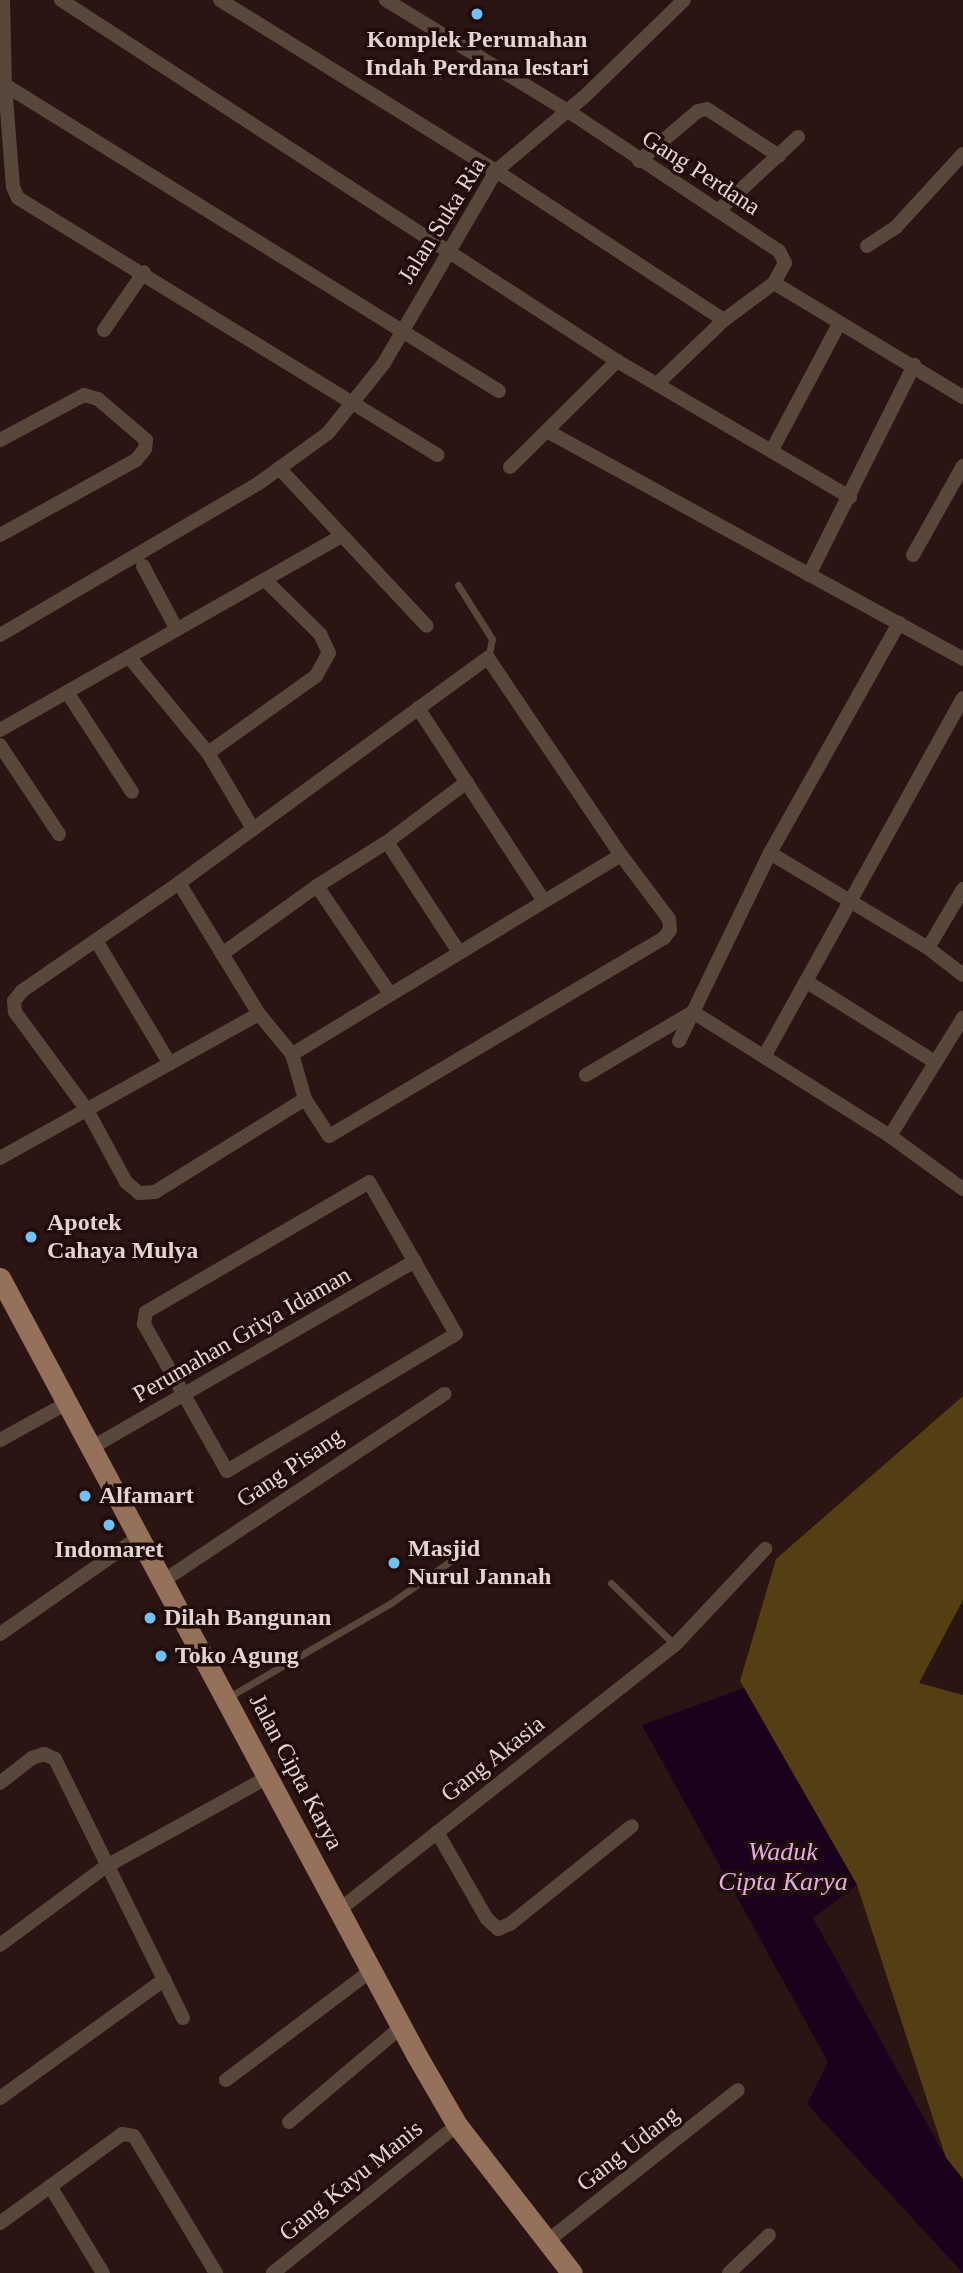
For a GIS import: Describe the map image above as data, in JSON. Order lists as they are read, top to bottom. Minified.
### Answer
{"streets":{"main road":["Jalan Cipta Karya"],"street":["Gang Perdana","Jalan Suka Ria","Perumahan Griya Idaman","Gang Pisang","Gang Akasia","Gang Udang","Gang Kayu Manis"]},"crossings":[["Gang Perdana","Jalan Suka Ria"],["Perumahan Griya Idaman","Jalan Cipta Karya"],["Gang Pisang","Jalan Cipta Karya"],["Gang Akasia","Jalan Cipta Karya"],["Jalan Cipta Karya","Gang Udang"],["Jalan Cipta Karya","Gang Kayu Manis"]],"water":["Waduk Cipta Karya"],"places":["Komplek Perumahan Indah Perdana lestari","Apotek Cahaya Mulya","Alfamart","Indomaret","Masjid Nurul Jannah","Dilah Bangunan","Toko Agung"]}
